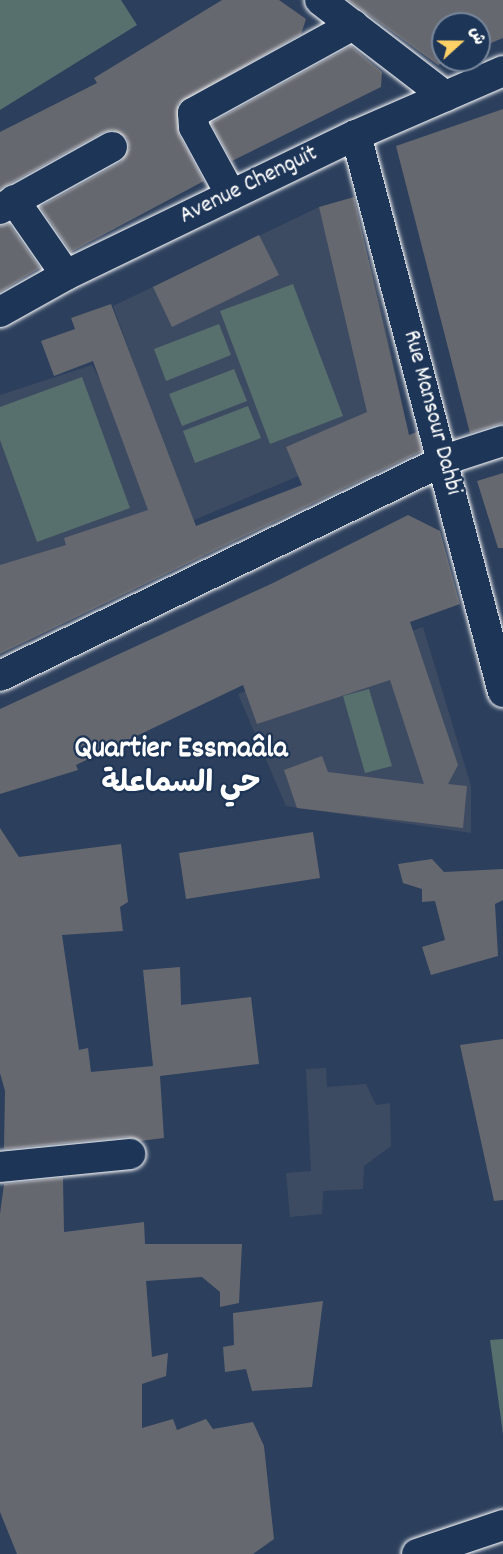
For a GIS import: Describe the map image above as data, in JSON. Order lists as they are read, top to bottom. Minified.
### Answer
{"streets":{"street":["Avenue Chenguit","Rue Mansour Dahbi"]},"crossings":[["Avenue Chenguit","Rue Mansour Dahbi"]],"districts":["Quartier Essmaâla حي السماعلة"],"north":"right"}
